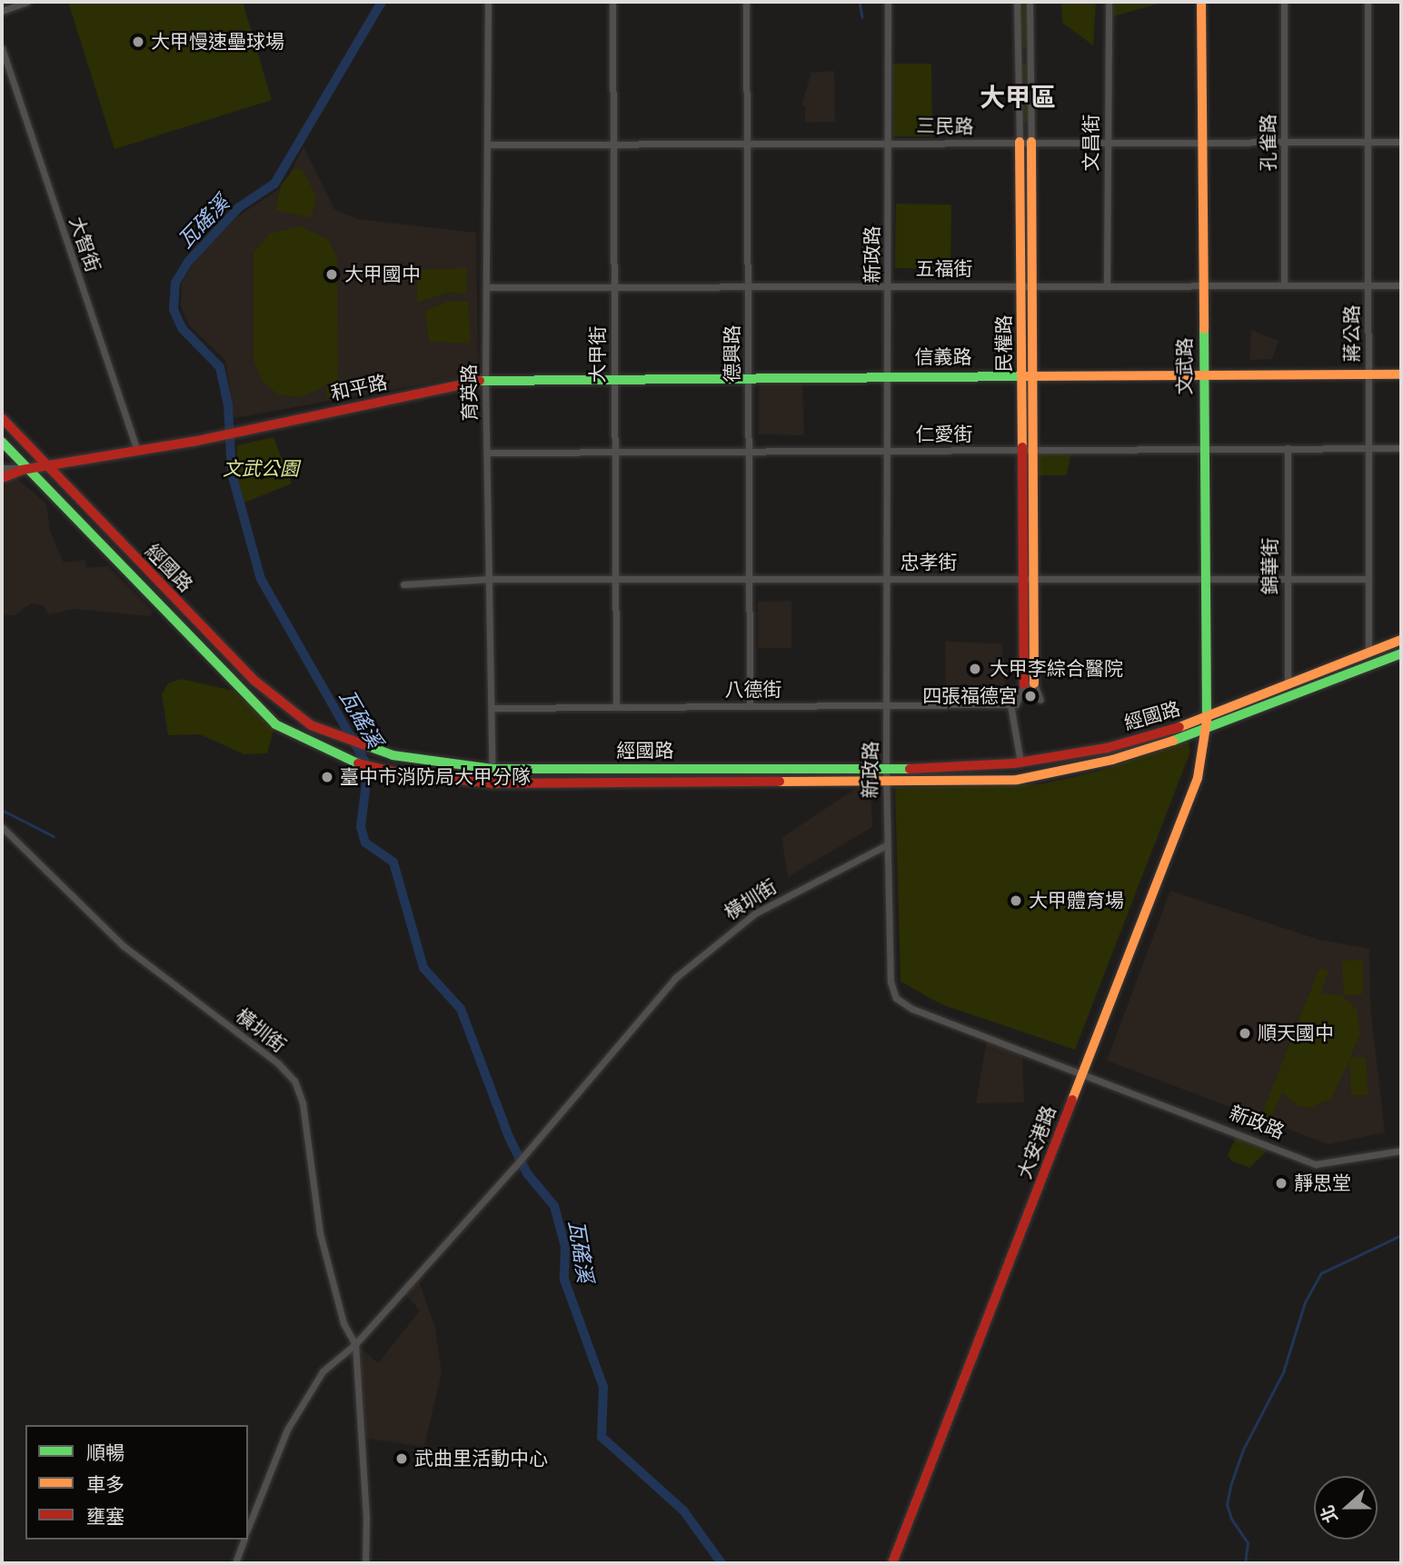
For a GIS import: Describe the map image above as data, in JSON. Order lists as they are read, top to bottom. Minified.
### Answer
{"streets":{"main road":["民權路","信義路","文武路","和平路","經國路","大安港路"],"street":["三民路","文昌街","孔雀路","大智街","新政路","五福街","蔣公路","德興路","大甲街","育英路","仁愛街","忠孝街","錦華街","八德街","橫圳街"]},"crossings":[["三民路","文昌街"],["三民路","孔雀路"],["三民路","新政路"],["三民路","蔣公路"],["三民路","民權路"],["三民路","德興路"],["三民路","大甲街"],["三民路","文武路"],["三民路","育英路"],["文昌街","五福街"],["孔雀路","五福街"],["大智街","和平路"],["新政路","五福街"],["新政路","信義路"],["新政路","仁愛街"],["新政路","忠孝街"],["新政路","經國路"],["新政路","八德街"],["新政路","橫圳街"],["新政路","大安港路"],["五福街","蔣公路"],["五福街","民權路"],["五福街","德興路"],["五福街","大甲街"],["五福街","文武路"],["五福街","育英路"],["蔣公路","信義路"],["蔣公路","仁愛街"],["蔣公路","忠孝街"],["蔣公路","經國路"],["民權路","信義路"],["民權路","仁愛街"],["民權路","忠孝街"],["德興路","信義路"],["德興路","仁愛街"],["德興路","忠孝街"],["德興路","八德街"],["大甲街","信義路"],["大甲街","仁愛街"],["大甲街","忠孝街"],["大甲街","八德街"],["信義路","文武路"],["信義路","和平路"],["信義路","育英路"],["文武路","仁愛街"],["文武路","忠孝街"],["文武路","經國路"],["文武路","大安港路"],["和平路","育英路"],["育英路","仁愛街"],["育英路","忠孝街"],["育英路","經國路"],["育英路","八德街"],["仁愛街","錦華街"],["忠孝街","錦華街"],["錦華街","經國路"],["經國路","大安港路"]],"districts":["大甲區"],"water":["瓦磘溪"],"parks":["文武公園"],"places":["大甲慢速壘球場","大甲國中","大甲李綜合醫院","四張福德宮","臺中市消防局大甲分隊","大甲體育場","順天國中","靜思堂","武曲里活動中心"],"legend":["順暢","車多","壅塞"],"north":"left"}
